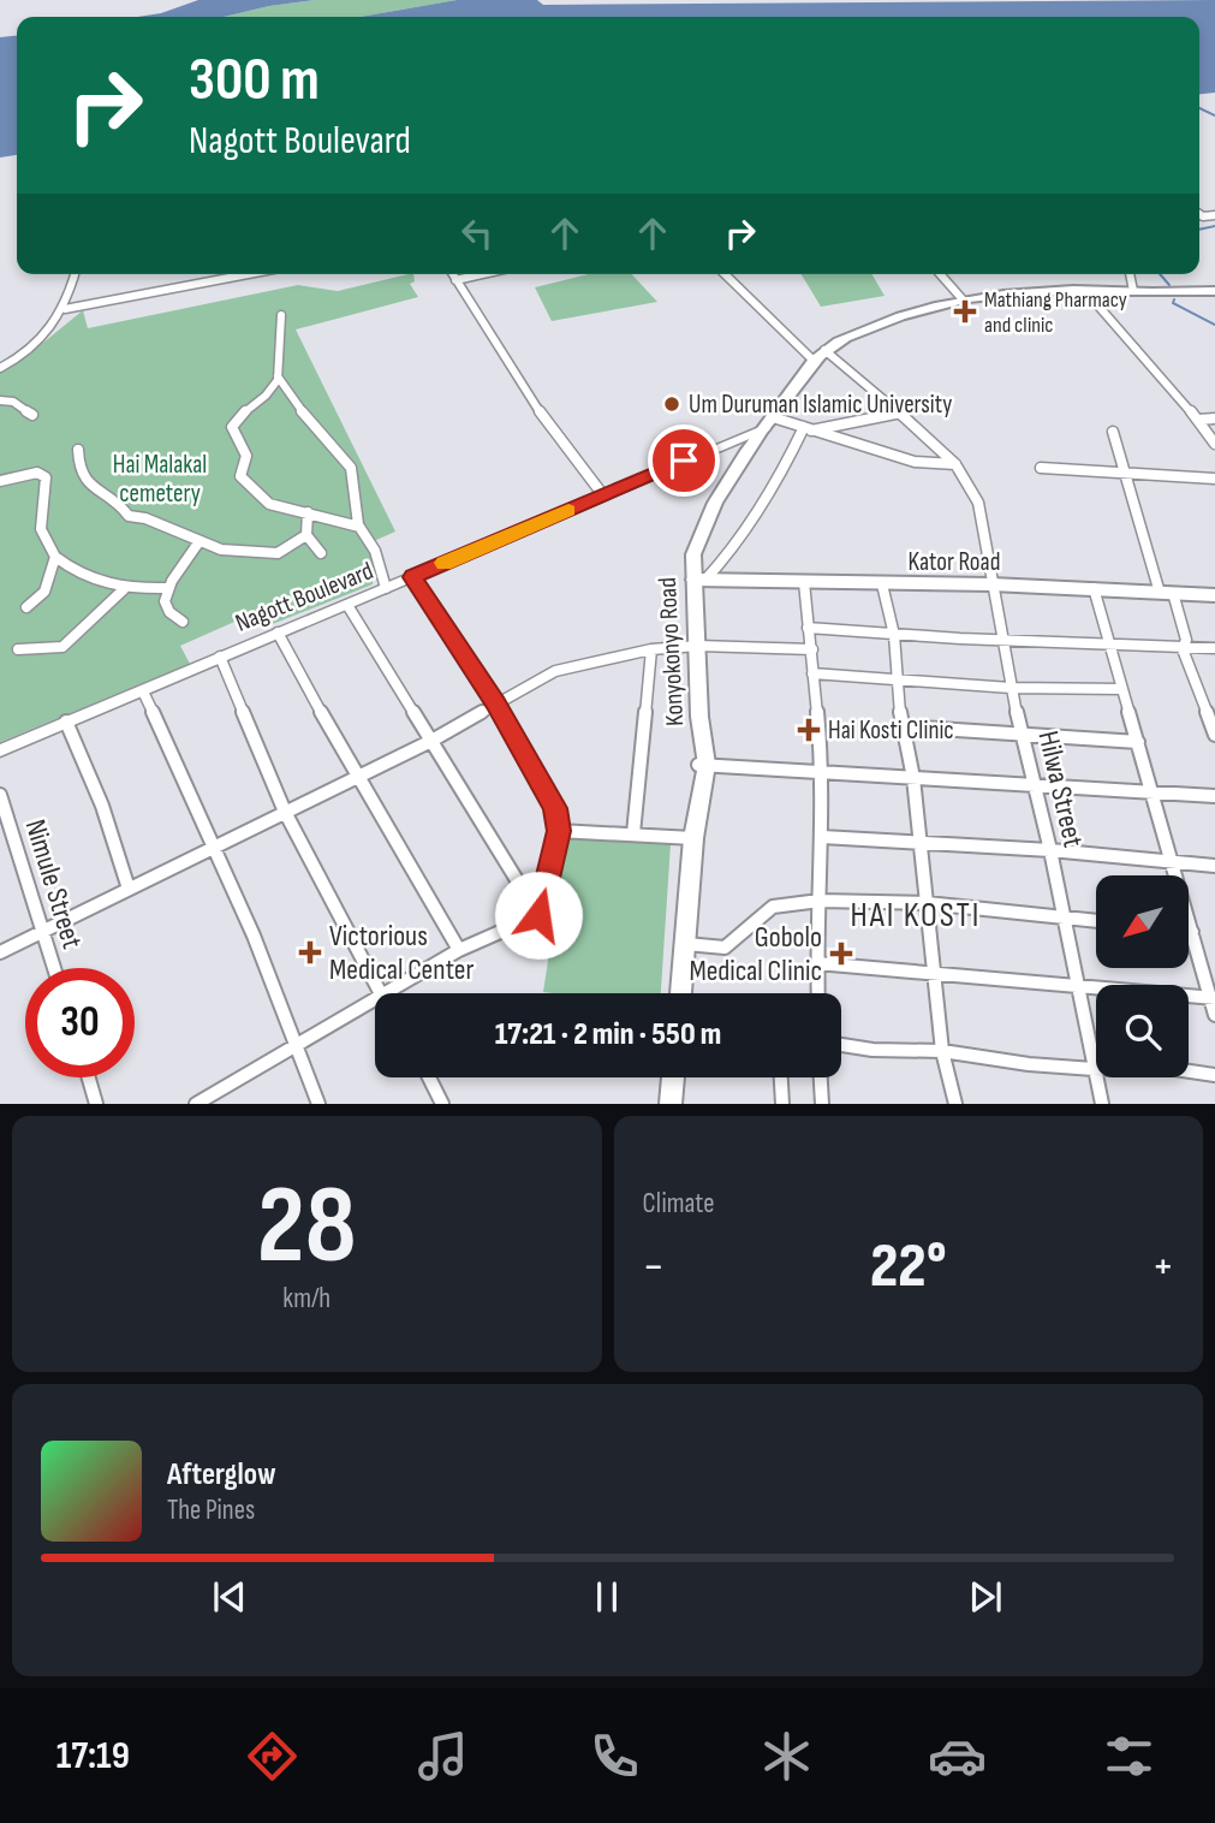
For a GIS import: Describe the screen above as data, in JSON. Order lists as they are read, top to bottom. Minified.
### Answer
{"streets":{"main road":["Kator Road","Konyokonyo Road"],"street":["Nagott Boulevard","Hilwa Street","Nimule Street"]},"crossings":[["Kator Road","Konyokonyo Road"],["Kator Road","Hilwa Street"],["Nagott Boulevard","Konyokonyo Road"],["Konyokonyo Road","Hilwa Street"]],"districts":["HAI KOSTI"],"parks":["Hai Malakal cemetery"],"places":{"health":["Mathiang Pharmacy and clinic","Hai Kosti Clinic","Victorious Medical Center","Gobolo Medical Clinic"],"other":["Um Duruman Islamic University"]},"north":"bottom left","page":{"turn":["300 m","Nagott Boulevard"],"limit":"30","trip":"17:21 · 2 min · 550 m","tile":[["28","km/h"],"Climate"],"heat":["−","22°","+"],"song":["Afterglow","The Pines"],"tabs":"17:19"}}
